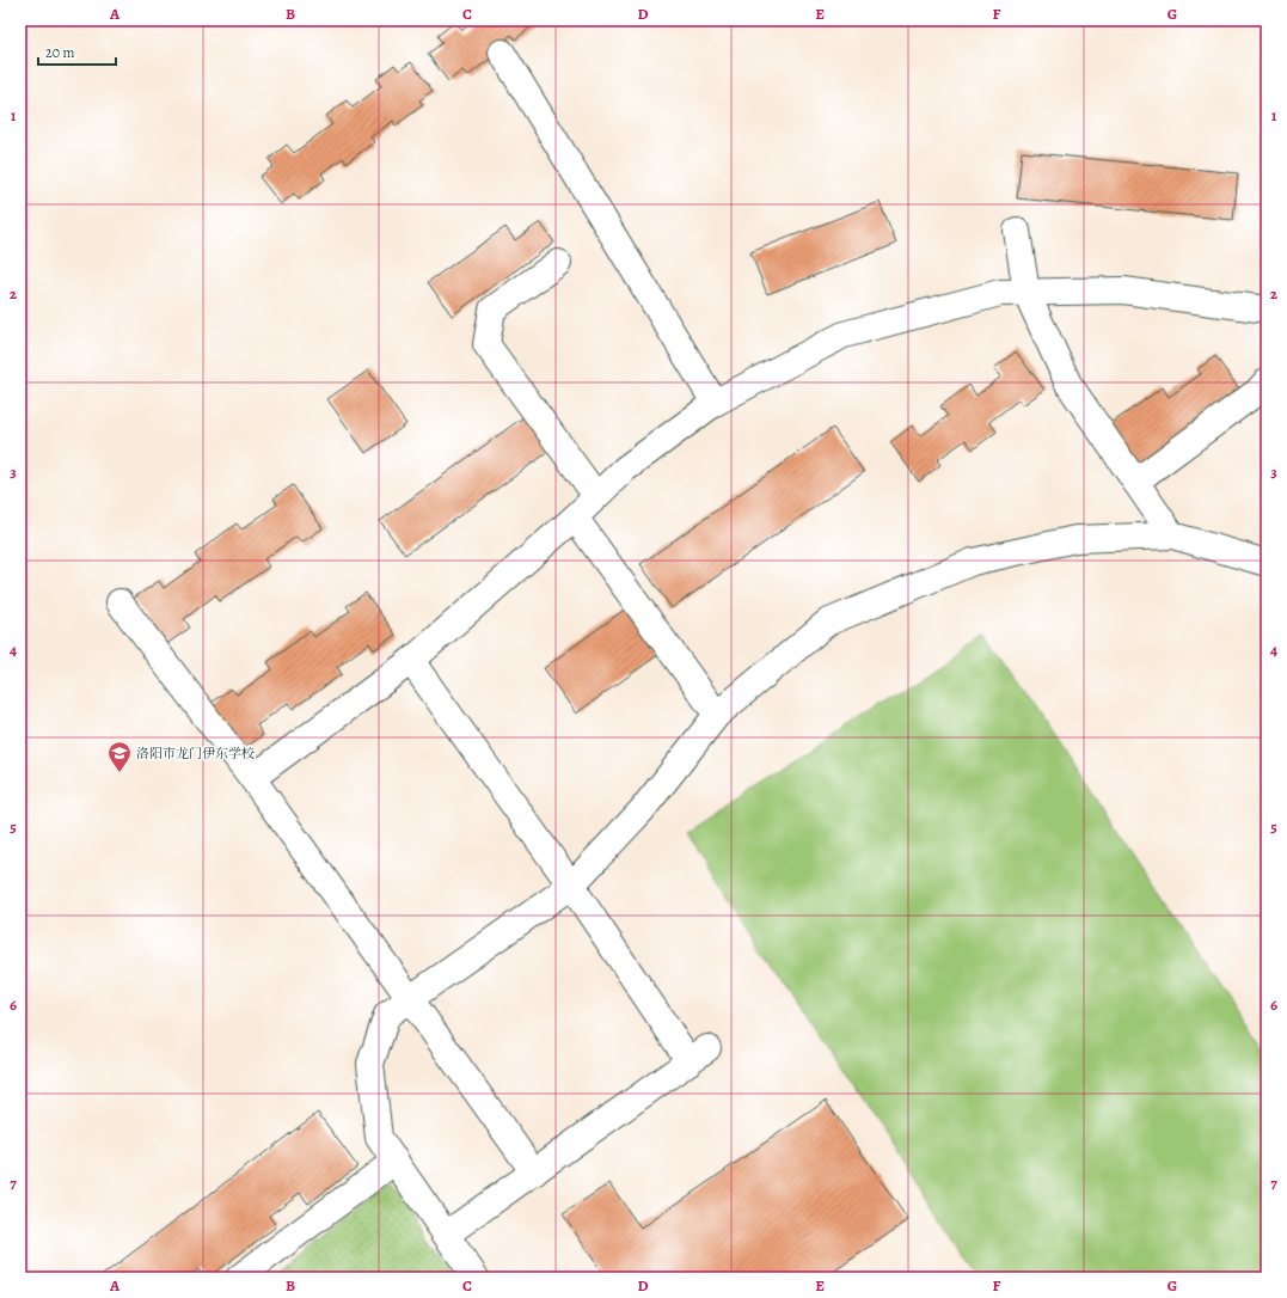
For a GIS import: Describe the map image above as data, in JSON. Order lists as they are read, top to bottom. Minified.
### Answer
{"places":{"school or university":["洛阳市龙门伊东学校"]},"scale_bar":"20 m","grid":{"columns":["A","B","C","D","E","F","G"],"rows":["1","2","3","4","5","6","7"]}}
